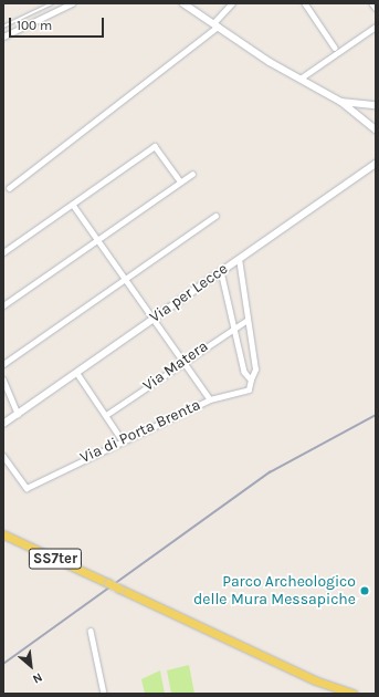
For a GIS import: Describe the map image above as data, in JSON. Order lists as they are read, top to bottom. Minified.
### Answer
{"streets":{"main road":["SS7ter"],"street":["Via per Lecce","Via Matera","Via di Porta Brenta"]},"places":["Parco Archeologico delle Mura Messapiche"],"scale_bar":"100 m","north":"bottom right"}
